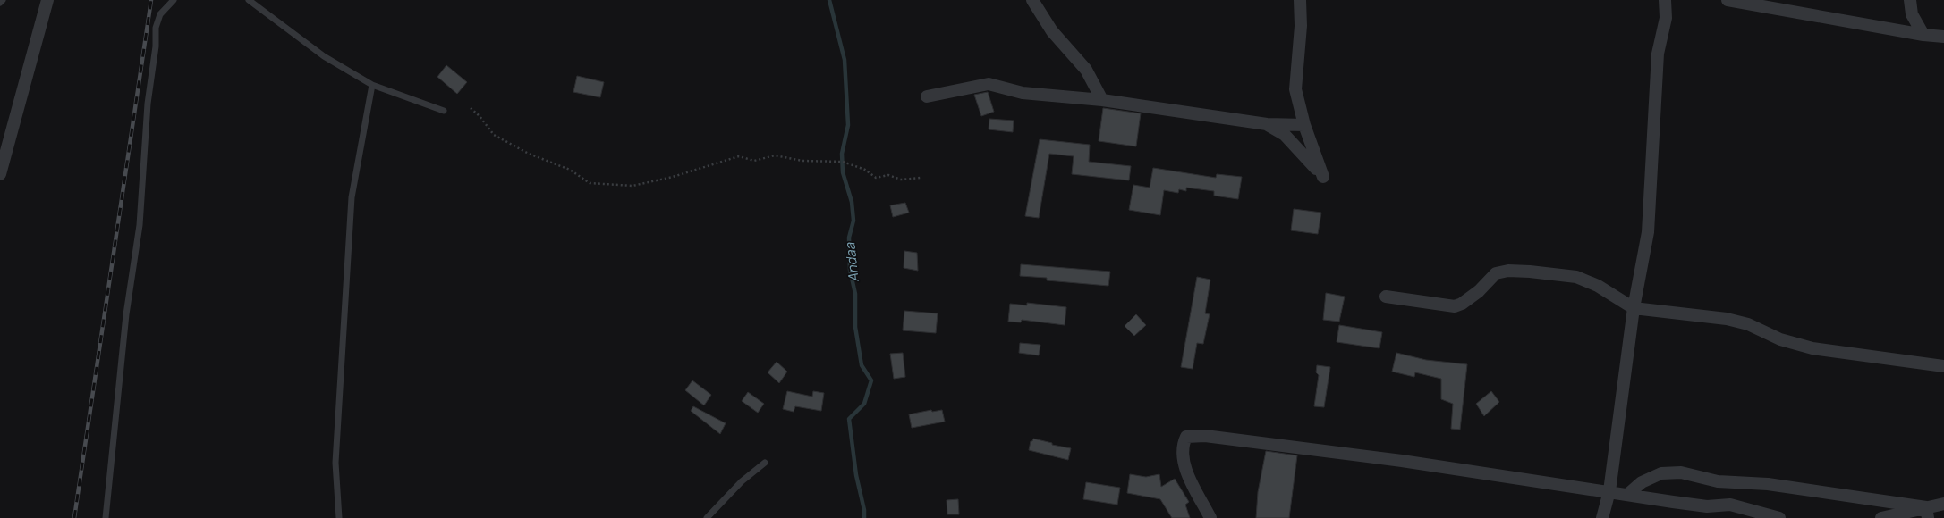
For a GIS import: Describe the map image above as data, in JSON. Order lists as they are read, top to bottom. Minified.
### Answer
{"water":["Andaa"]}
